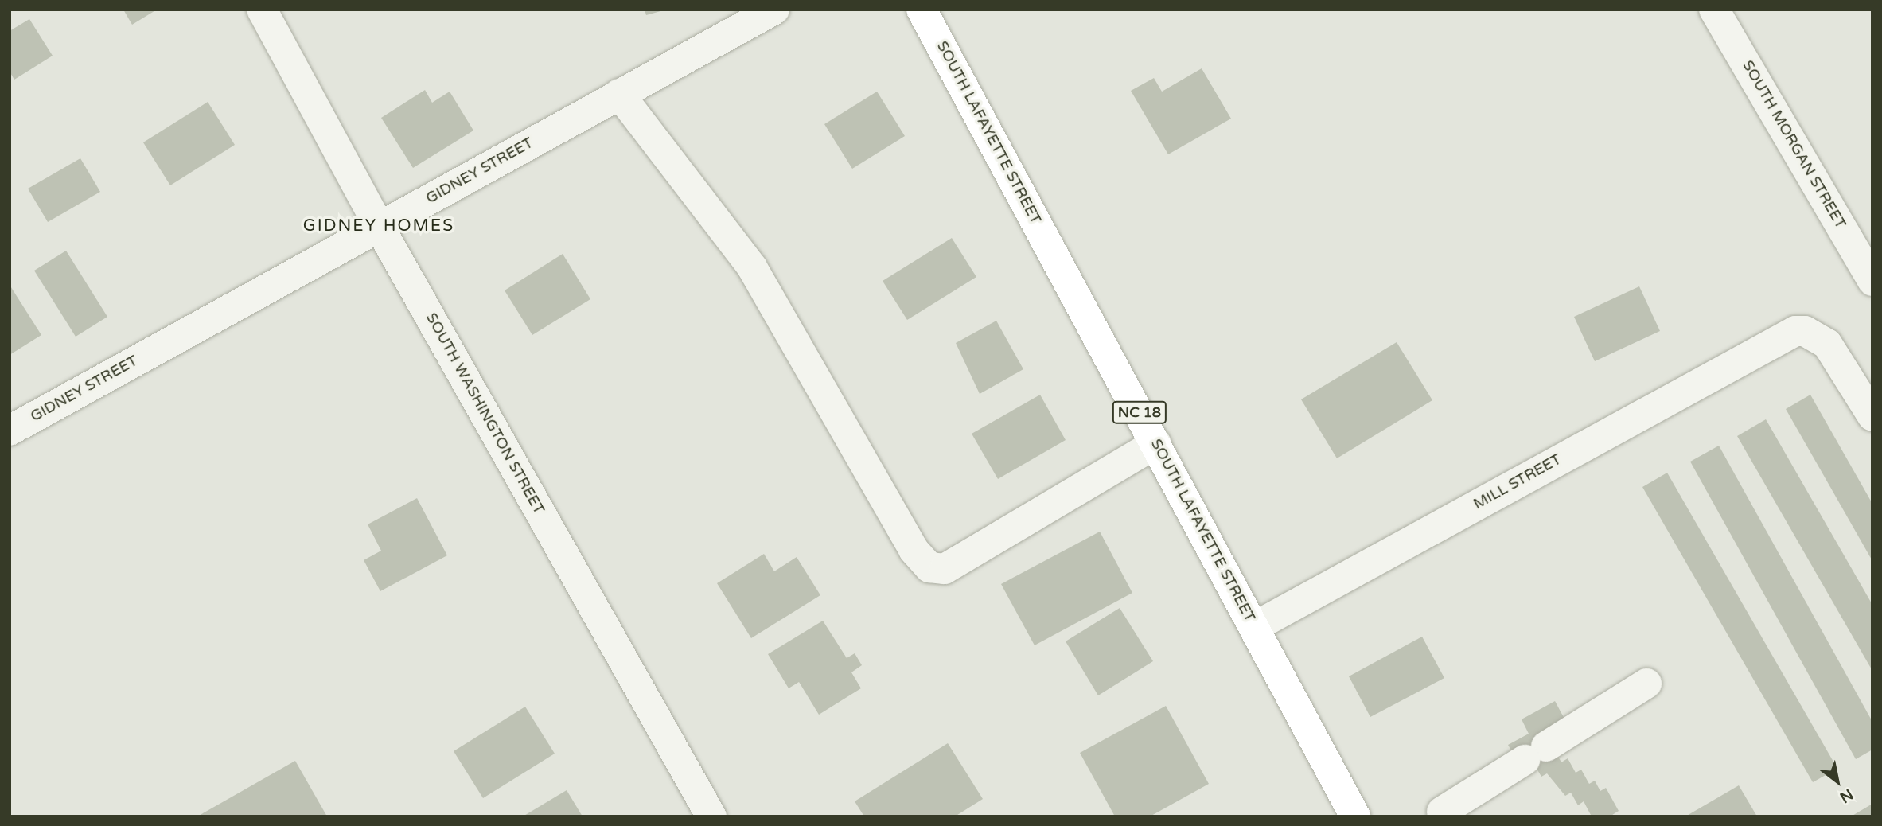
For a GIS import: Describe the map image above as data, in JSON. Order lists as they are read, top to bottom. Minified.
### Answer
{"streets":{"main road":["SOUTH LAFAYETTE STREET","NC 18"],"street":["SOUTH MORGAN STREET","GIDNEY STREET","SOUTH WASHINGTON STREET","MILL STREET"]},"crossings":[["SOUTH LAFAYETTE STREET","MILL STREET"],["GIDNEY STREET","SOUTH WASHINGTON STREET"]],"districts":["GIDNEY HOMES"],"north":"bottom right"}
